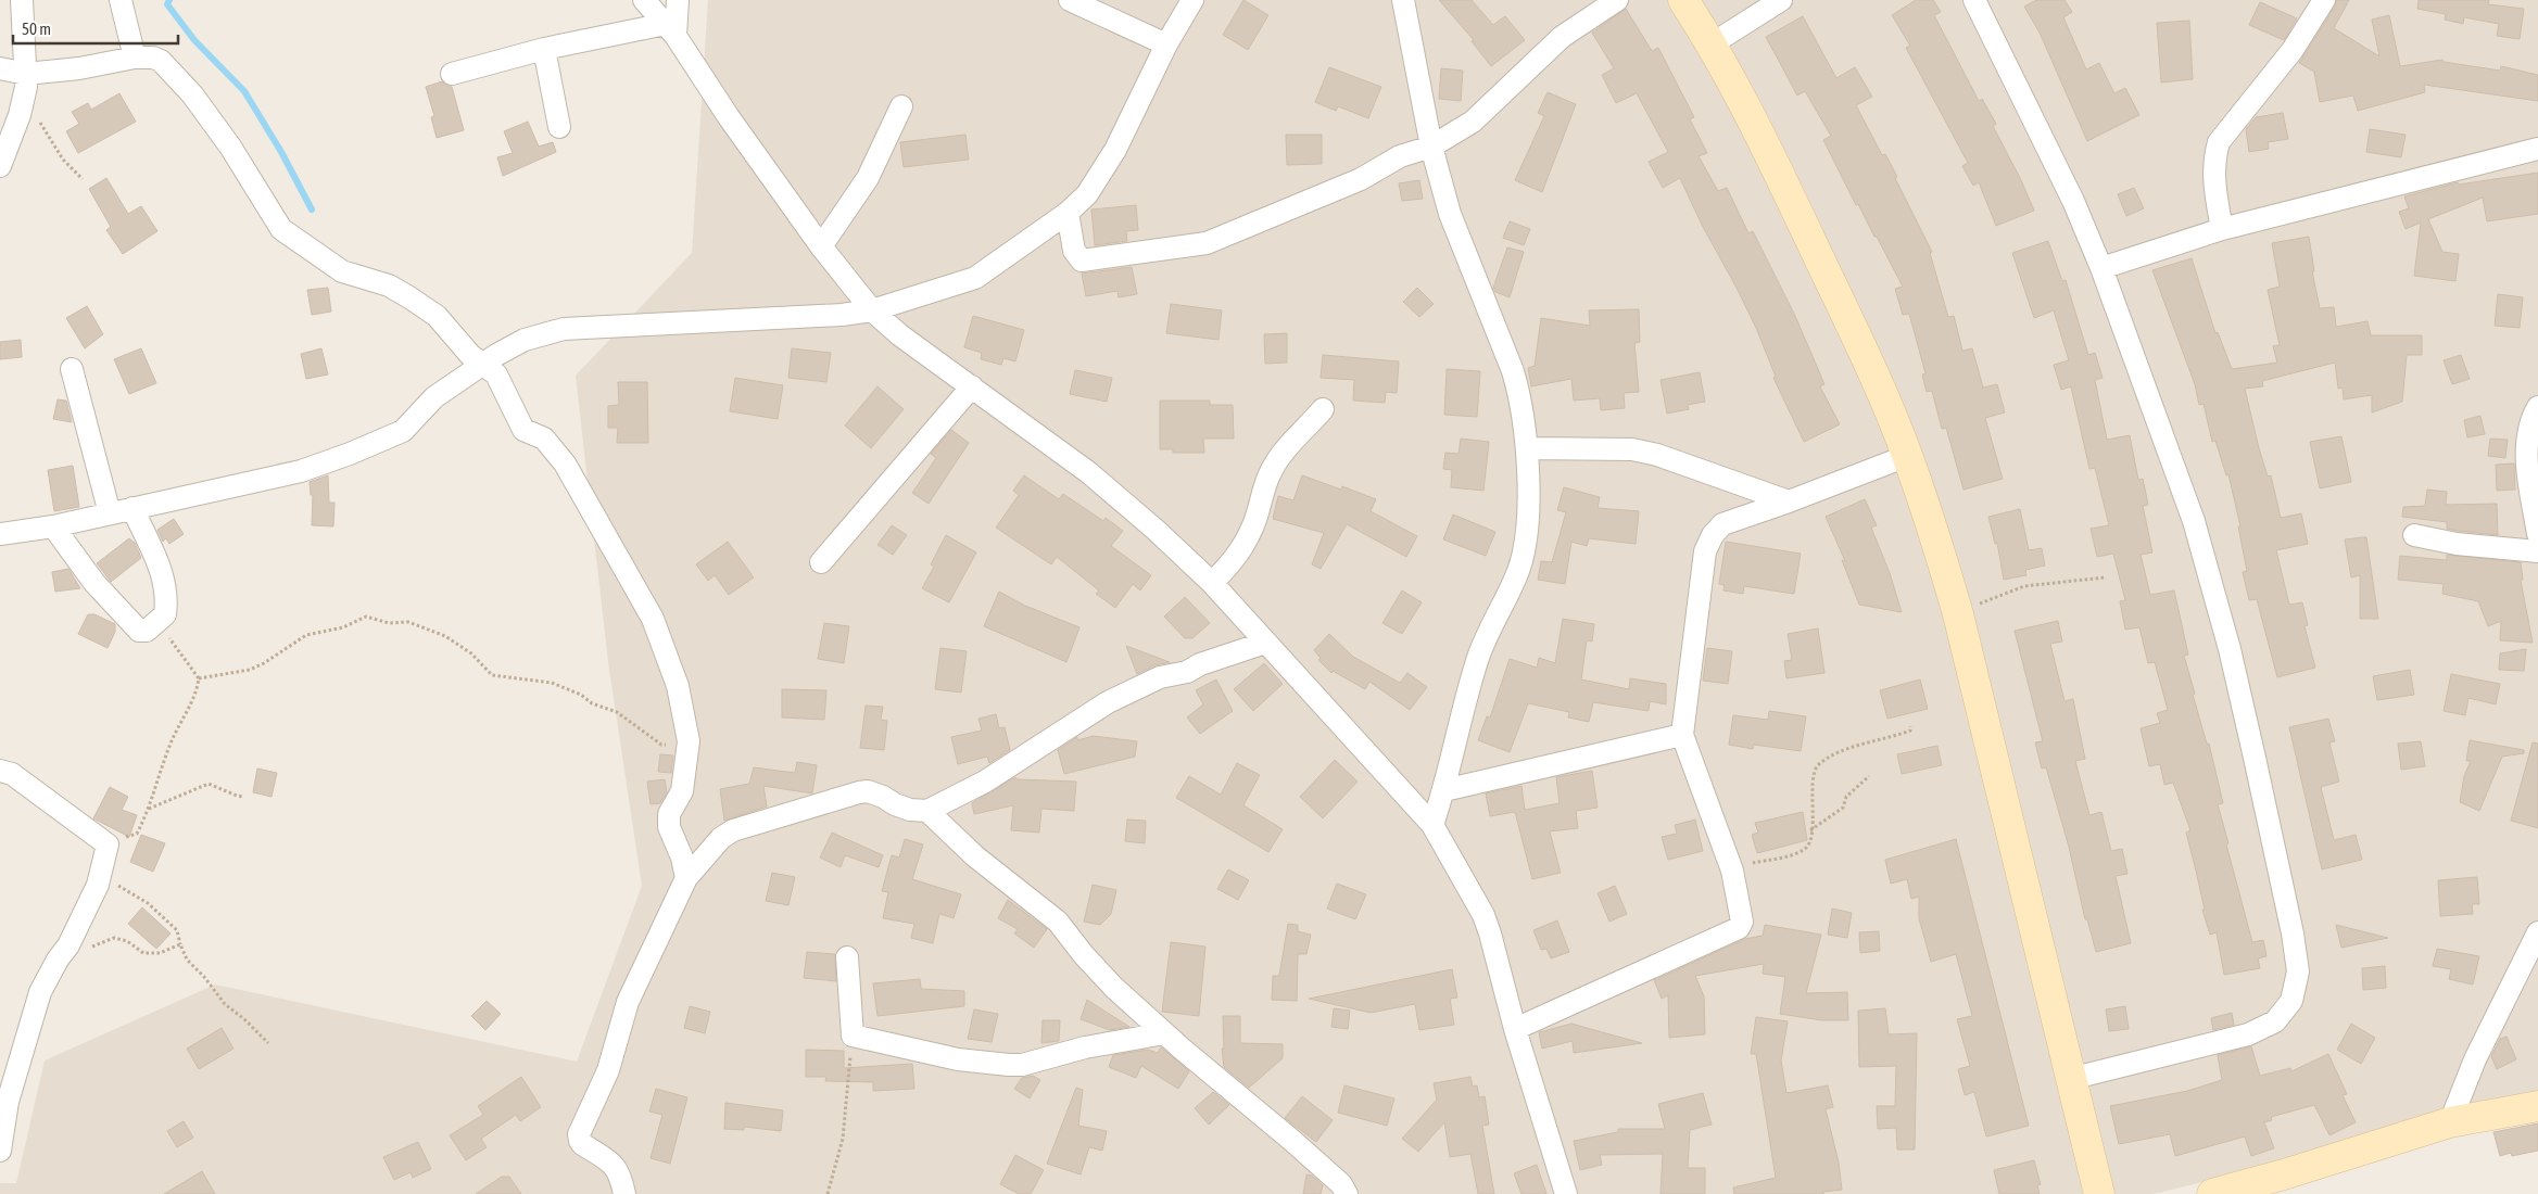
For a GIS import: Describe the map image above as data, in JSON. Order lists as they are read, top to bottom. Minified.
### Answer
{"scale_bar":"50 m"}
